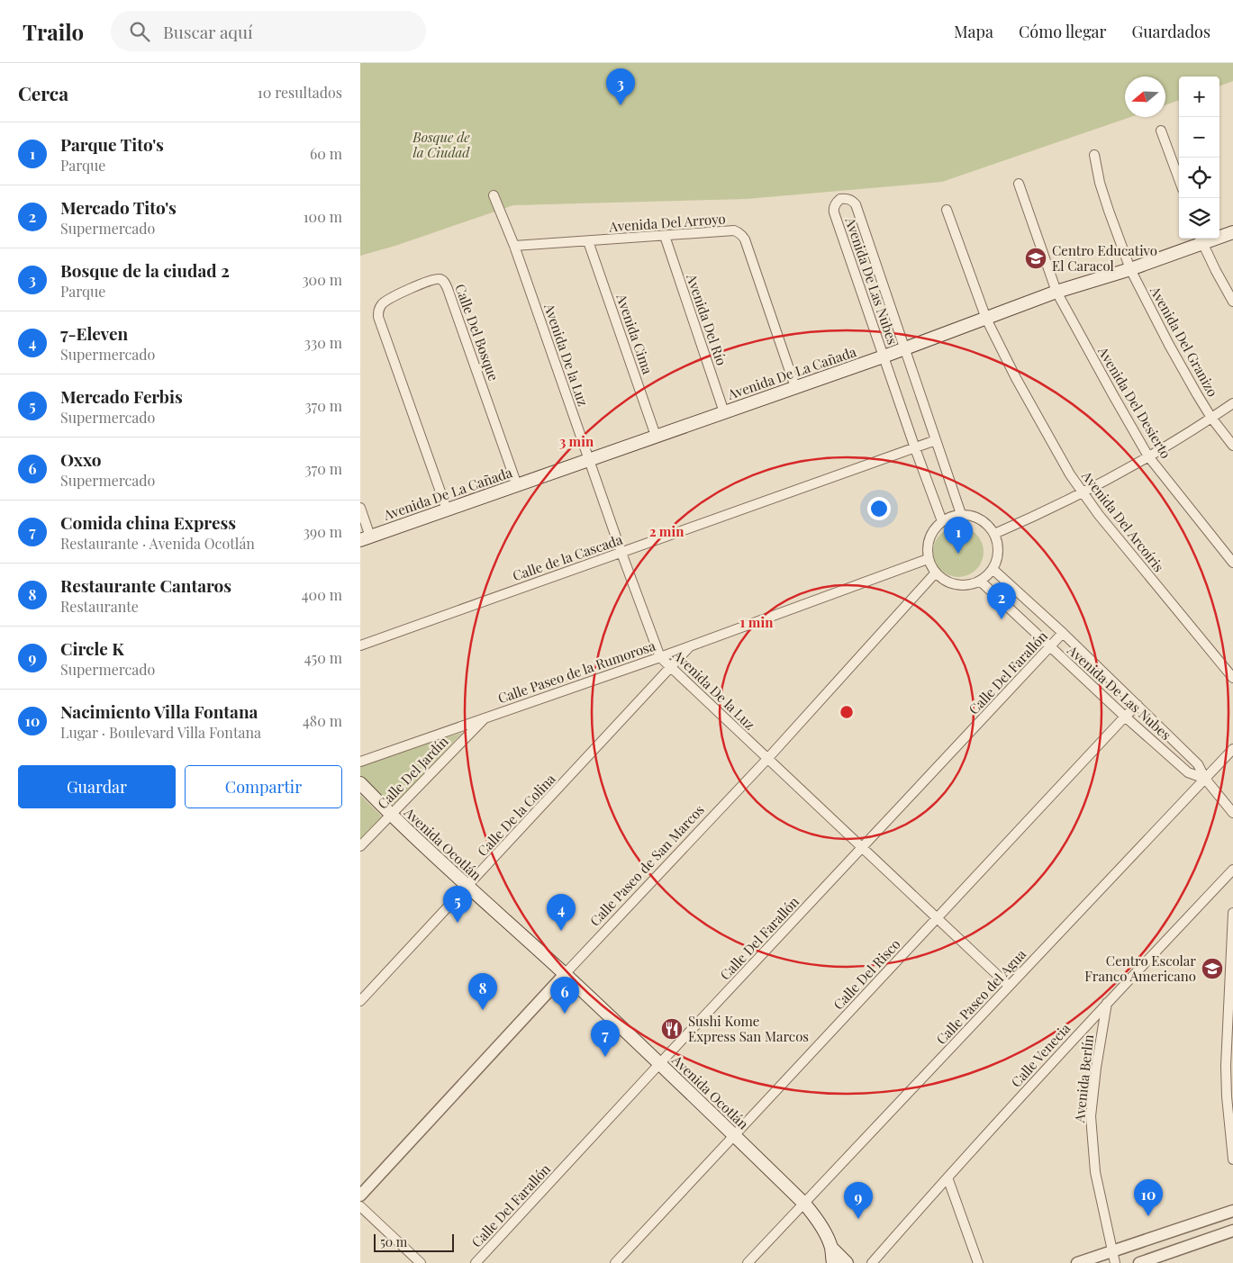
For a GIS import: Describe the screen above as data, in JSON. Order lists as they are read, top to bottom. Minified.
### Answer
{"streets":{"main road":["Avenida De La Cañada","Avenida Ocotlán"],"street":["Avenida Del Arroyo","Avenida De Las Nubes","Avenida Del Río","Calle Del Bosque","Avenida Cima","Avenida Del Granizo","Avenida De la Luz","Avenida Del Desierto","Avenida Del Arcoíris","Calle de la Cascada","Calle Paseo de la Rumorosa","Calle Del Farallón","Calle Del Jardín","Calle De la Colina","Calle Paseo de San Marcos","Calle Del Risco","Calle Paseo del Agua","Calle Venecia","Avenida Berlín"]},"crossings":[["Avenida Del Arroyo","Avenida Del Río"],["Avenida Del Arroyo","Avenida Cima"],["Avenida Del Arroyo","Avenida De la Luz"],["Avenida Del Arroyo","Avenida De La Cañada"],["Avenida De Las Nubes","Avenida De La Cañada"],["Avenida De Las Nubes","Calle de la Cascada"],["Avenida De Las Nubes","Calle Paseo de la Rumorosa"],["Avenida De Las Nubes","Calle Del Farallón"],["Avenida De Las Nubes","Calle Paseo de San Marcos"],["Avenida De Las Nubes","Calle Del Risco"],["Avenida De Las Nubes","Calle Paseo del Agua"],["Avenida Del Río","Avenida De La Cañada"],["Calle Del Bosque","Avenida De La Cañada"],["Avenida Cima","Avenida De La Cañada"],["Avenida Del Granizo","Avenida De La Cañada"],["Avenida De la Luz","Avenida De La Cañada"],["Avenida De la Luz","Calle de la Cascada"],["Avenida De la Luz","Calle Paseo de la Rumorosa"],["Avenida De la Luz","Calle Del Farallón"],["Avenida De la Luz","Calle De la Colina"],["Avenida De la Luz","Calle Paseo de San Marcos"],["Avenida De la Luz","Calle Del Risco"],["Avenida De la Luz","Calle Paseo del Agua"],["Avenida De La Cañada","Avenida Del Desierto"],["Avenida De La Cañada","Avenida Del Arcoíris"],["Calle Paseo de la Rumorosa","Calle Del Jardín"],["Calle Paseo de la Rumorosa","Calle De la Colina"],["Calle Paseo de la Rumorosa","Calle Paseo de San Marcos"],["Calle Del Farallón","Avenida Ocotlán"],["Calle Del Jardín","Avenida Ocotlán"],["Calle De la Colina","Avenida Ocotlán"],["Avenida Ocotlán","Calle Paseo de San Marcos"],["Avenida Ocotlán","Calle Del Risco"],["Avenida Ocotlán","Calle Paseo del Agua"],["Calle Venecia","Avenida Berlín"]],"parks":["Bosque de la Ciudad"],"places":{"school or university":["Centro Educativo El Caracol","Centro Escolar Franco Americano"],"restaurant":["Sushi Kome Express San Marcos"]},"scale_bar":"50 m","north":"left","page":{"header":"Trailo","search":"Buscar aquí","nav":["Mapa","Cómo llegar","Guardados"],"heading":["Cerca","10 resultados"],"pins":["3","1","2","5","4","8","6","7","10","9"],"map_buttons":["+","−"],"list":[{"mark":"1","name":"Parque Tito's","note":"Parque","value":"60 m"},{"mark":"2","name":"Mercado Tito's","note":"Supermercado","value":"100 m"},{"mark":"3","name":"Bosque de la ciudad 2","note":"Parque","value":"300 m"},{"mark":"4","name":"7-Eleven","note":"Supermercado","value":"330 m"},{"mark":"5","name":"Mercado Ferbis","note":"Supermercado","value":"370 m"},{"mark":"6","name":"Oxxo","note":"Supermercado","value":"370 m"},{"mark":"7","name":"Comida china Express","note":"Restaurante · Avenida Ocotlán","value":"390 m"},{"mark":"8","name":"Restaurante Cantaros","note":"Restaurante","value":"400 m"},{"mark":"9","name":"Circle K","note":"Supermercado","value":"450 m"},{"mark":"10","name":"Nacimiento Villa Fontana","note":"Lugar · Boulevard Villa Fontana","value":"480 m"}],"buttons":["Guardar","Compartir"],"scale":"50 m"},"rings":["3 min","2 min","1 min"]}
